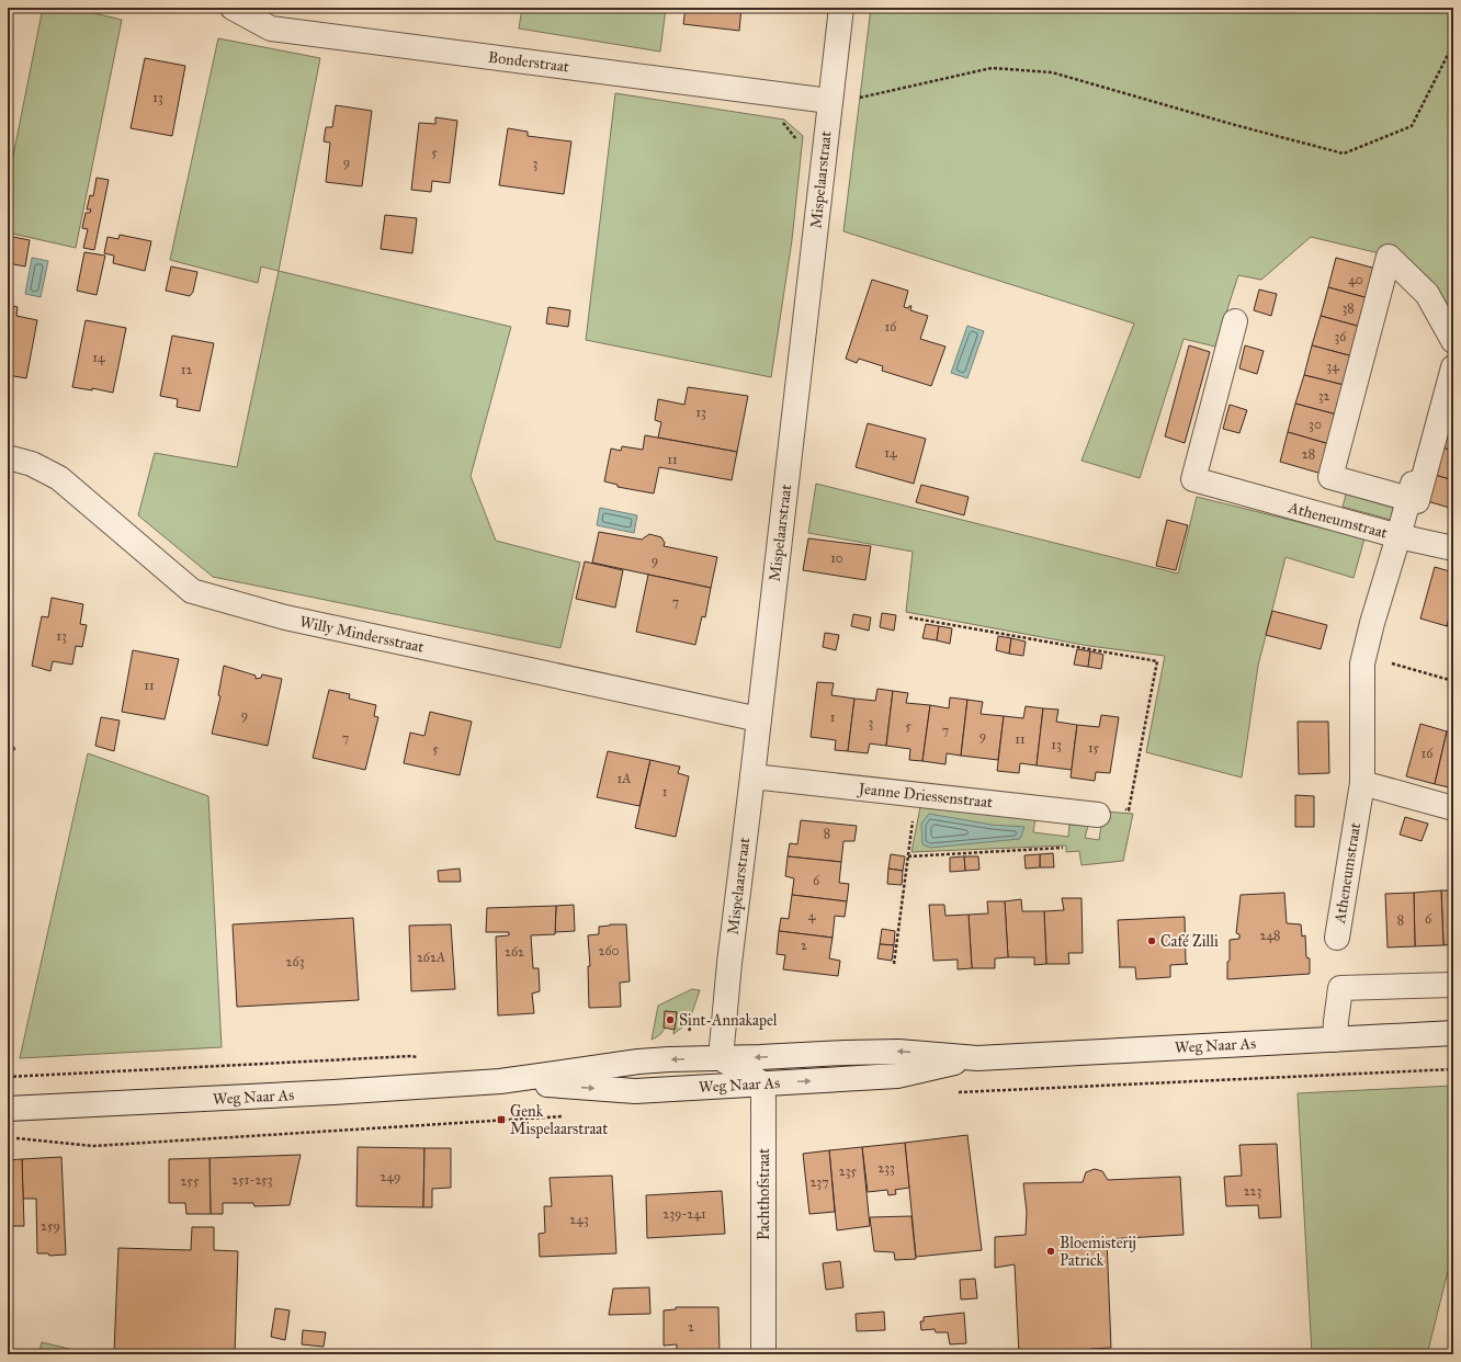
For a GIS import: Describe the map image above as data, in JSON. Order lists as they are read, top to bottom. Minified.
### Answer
{"streets":{"street":["Bonderstraat","Mispelaarstraat","Atheneumstraat","Willy Mindersstraat","Jeanne Driessenstraat","Weg Naar As","Pachthofstraat"]},"crossings":[["Bonderstraat","Mispelaarstraat"],["Mispelaarstraat","Willy Mindersstraat"],["Mispelaarstraat","Jeanne Driessenstraat"],["Mispelaarstraat","Weg Naar As"],["Weg Naar As","Pachthofstraat"]],"places":{"other":["Café Zilli","Sint-Annakapel","Bloemisterij Patrick"],"transit":["Genk Mispelaarstraat"]},"house_numbers":["13","5","9","3","40","38","16","36","14","34","12","32","13","30","14","28","11","10","9","7","13","11","9","1","3","5","7","9","7","11","13","15","5","16","1A","1","8","6","4","6","8","248","2","260","262","262A","263","233","235","249","251-253","255","237","223","239-241","243","259","2"]}
